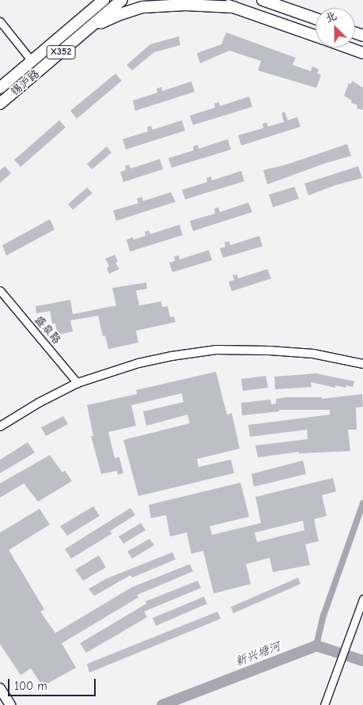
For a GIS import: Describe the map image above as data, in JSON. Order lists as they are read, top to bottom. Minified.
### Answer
{"streets":{"main road":["X352","锡沪路"],"street":["盛泉路"]},"water":["新兴塘河"],"scale_bar":"100 m","north":"top left"}
